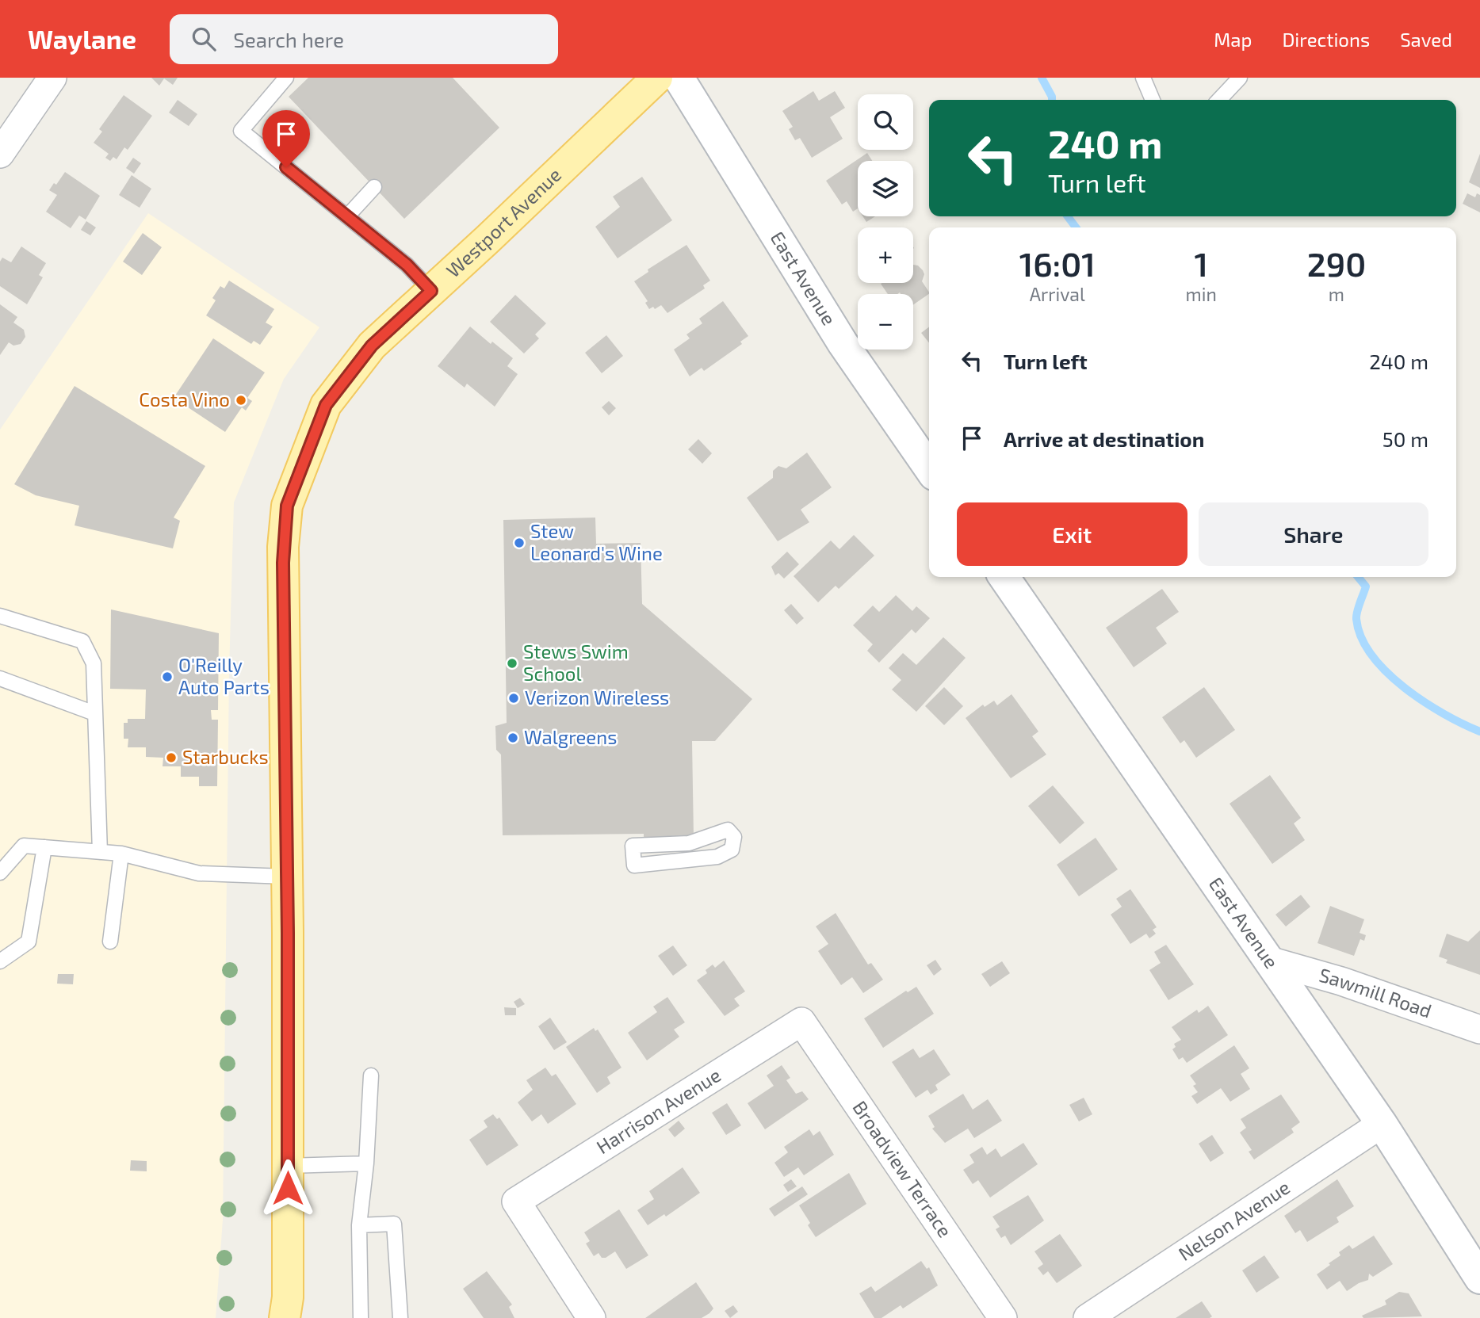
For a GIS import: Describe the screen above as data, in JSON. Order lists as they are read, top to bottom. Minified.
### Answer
{"streets":{"main road":["Westport Avenue","East Avenue"],"street":["Sawmill Road","Harrison Avenue","Broadview Terrace","Nelson Avenue"]},"crossings":[["East Avenue","Sawmill Road"],["East Avenue","Nelson Avenue"],["Harrison Avenue","Broadview Terrace"]],"places":["Costa Vino","Stew Leonard's Wine","Stews Swim School","O'Reilly Auto Parts","Verizon Wireless","Walgreens","Starbucks"],"page":{"header":"Waylane","search":"Search here","nav":["Map","Directions","Saved"],"map_buttons":["+","−"],"turn":["240 m","Turn left"],"eta":["16:01","Arrival","1","min","290","m"],"list":[{"name":"Turn left","value":"240 m"},{"name":"Arrive at destination","value":"50 m"}],"buttons":["Exit","Share"]}}
